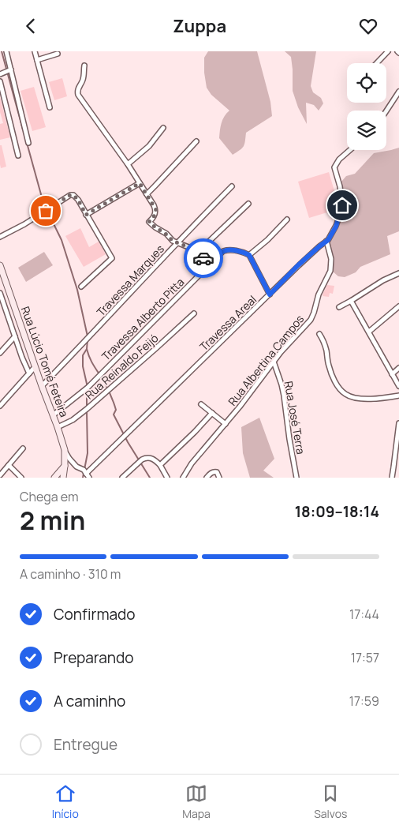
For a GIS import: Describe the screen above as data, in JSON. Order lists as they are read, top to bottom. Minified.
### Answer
{"streets":{"main road":["Rua Lúcio Tomé Feteira"],"street":["Travessa Marques","Travessa Alberto Pitta","Travessa Areal","Rua Albertina Campos","Rua Reinaldo Feijó","Rua José Terra"]},"crossings":[["Travessa Marques","Rua Lúcio Tomé Feteira"],["Travessa Alberto Pitta","Rua Lúcio Tomé Feteira"],["Travessa Areal","Rua Albertina Campos"],["Rua Albertina Campos","Rua José Terra"],["Rua Lúcio Tomé Feteira","Rua Reinaldo Feijó"]],"page":{"header":"Zuppa","heading":["2 min","Chega em","18:09–18:14"],"bar":"A caminho · 310 m","list":[["Confirmado","17:44"],["Preparando","17:57"],["A caminho","17:59"],"Entregue"],"tabs":["Início","Mapa","Salvos"]}}
